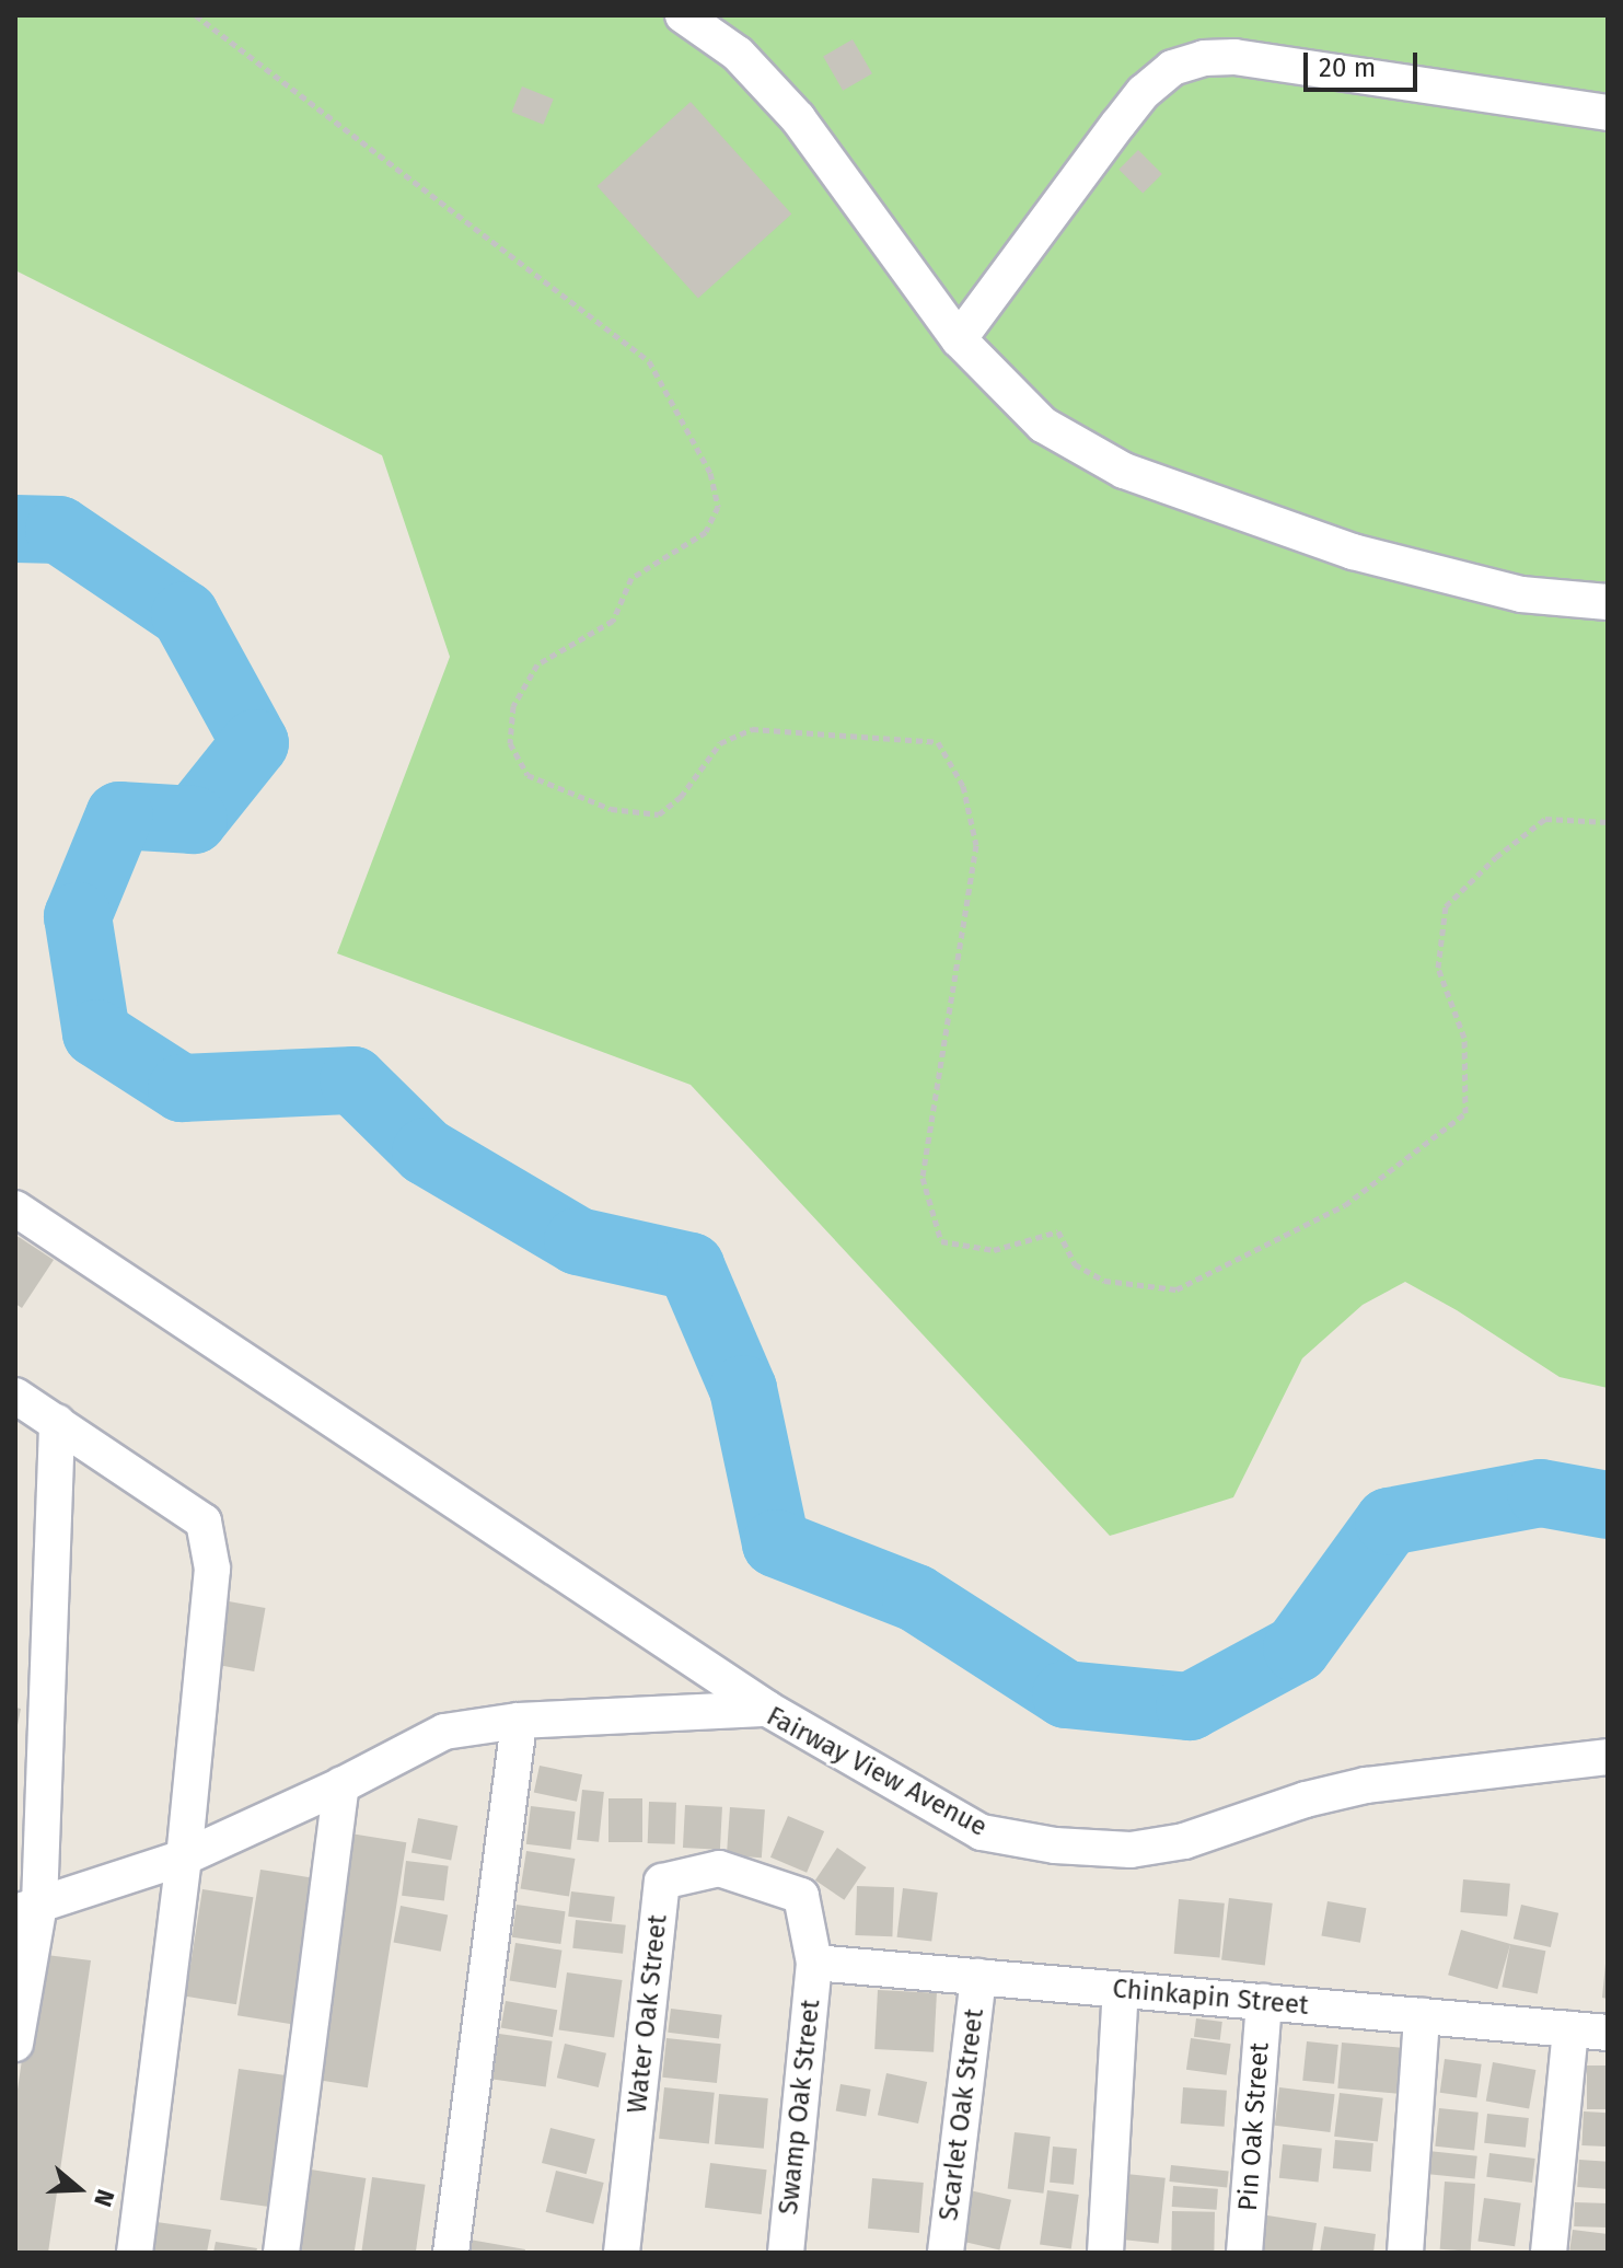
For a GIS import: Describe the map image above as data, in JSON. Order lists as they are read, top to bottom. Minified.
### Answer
{"streets":{"street":["Fairway View Avenue","Chinkapin Street","Water Oak Street","Swamp Oak Street","Scarlet Oak Street","Pin Oak Street"]},"crossings":[["Chinkapin Street","Water Oak Street"],["Chinkapin Street","Swamp Oak Street"],["Chinkapin Street","Scarlet Oak Street"],["Chinkapin Street","Pin Oak Street"],["Water Oak Street","Swamp Oak Street"]],"scale_bar":"20 m","north":"right"}
